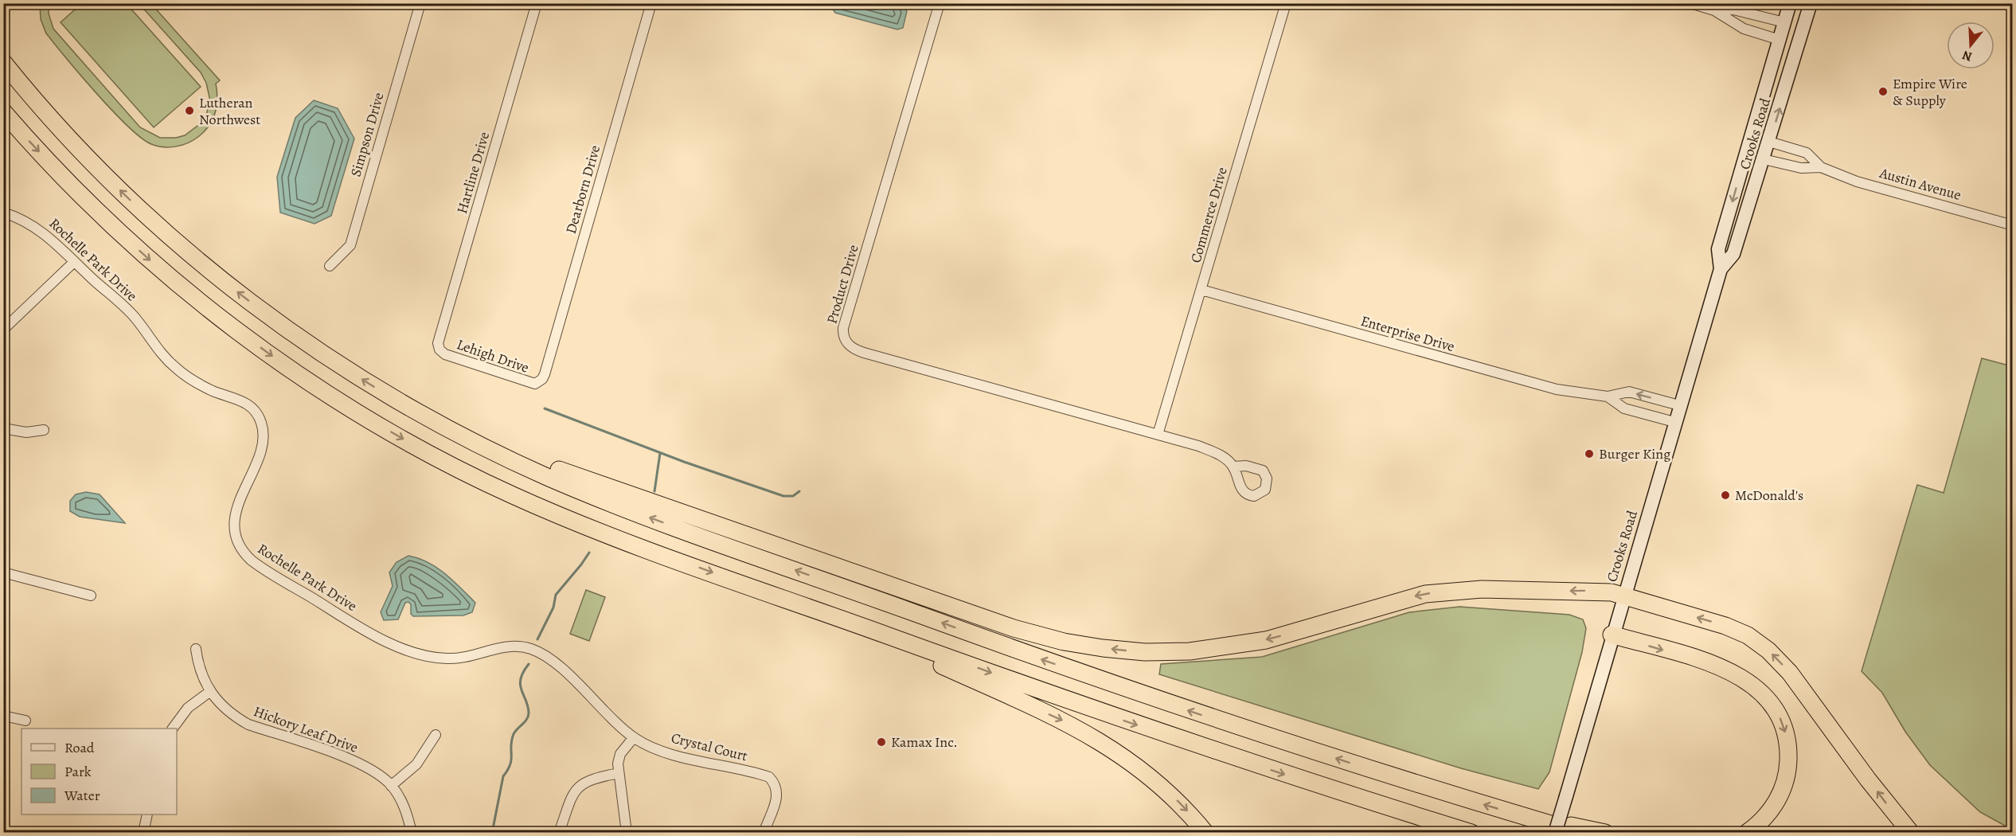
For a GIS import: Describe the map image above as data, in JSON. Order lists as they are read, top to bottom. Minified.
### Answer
{"streets":{"main road":["Crooks Road"],"street":["Simpson Drive","Hartline Drive","Austin Avenue","Dearborn Drive","Commerce Drive","Rochelle Park Drive","Product Drive","Enterprise Drive","Lehigh Drive","Hickory Leaf Drive","Crystal Court"]},"crossings":[["Crooks Road","Austin Avenue"],["Crooks Road","Enterprise Drive"],["Hartline Drive","Lehigh Drive"],["Dearborn Drive","Lehigh Drive"],["Commerce Drive","Product Drive"],["Commerce Drive","Enterprise Drive"],["Rochelle Park Drive","Crystal Court"]],"places":["Empire Wire & Supply","Lutheran Northwest","Burger King","McDonald's","Kamax Inc."],"legend":["Road","Park","Water"],"north":"bottom"}
